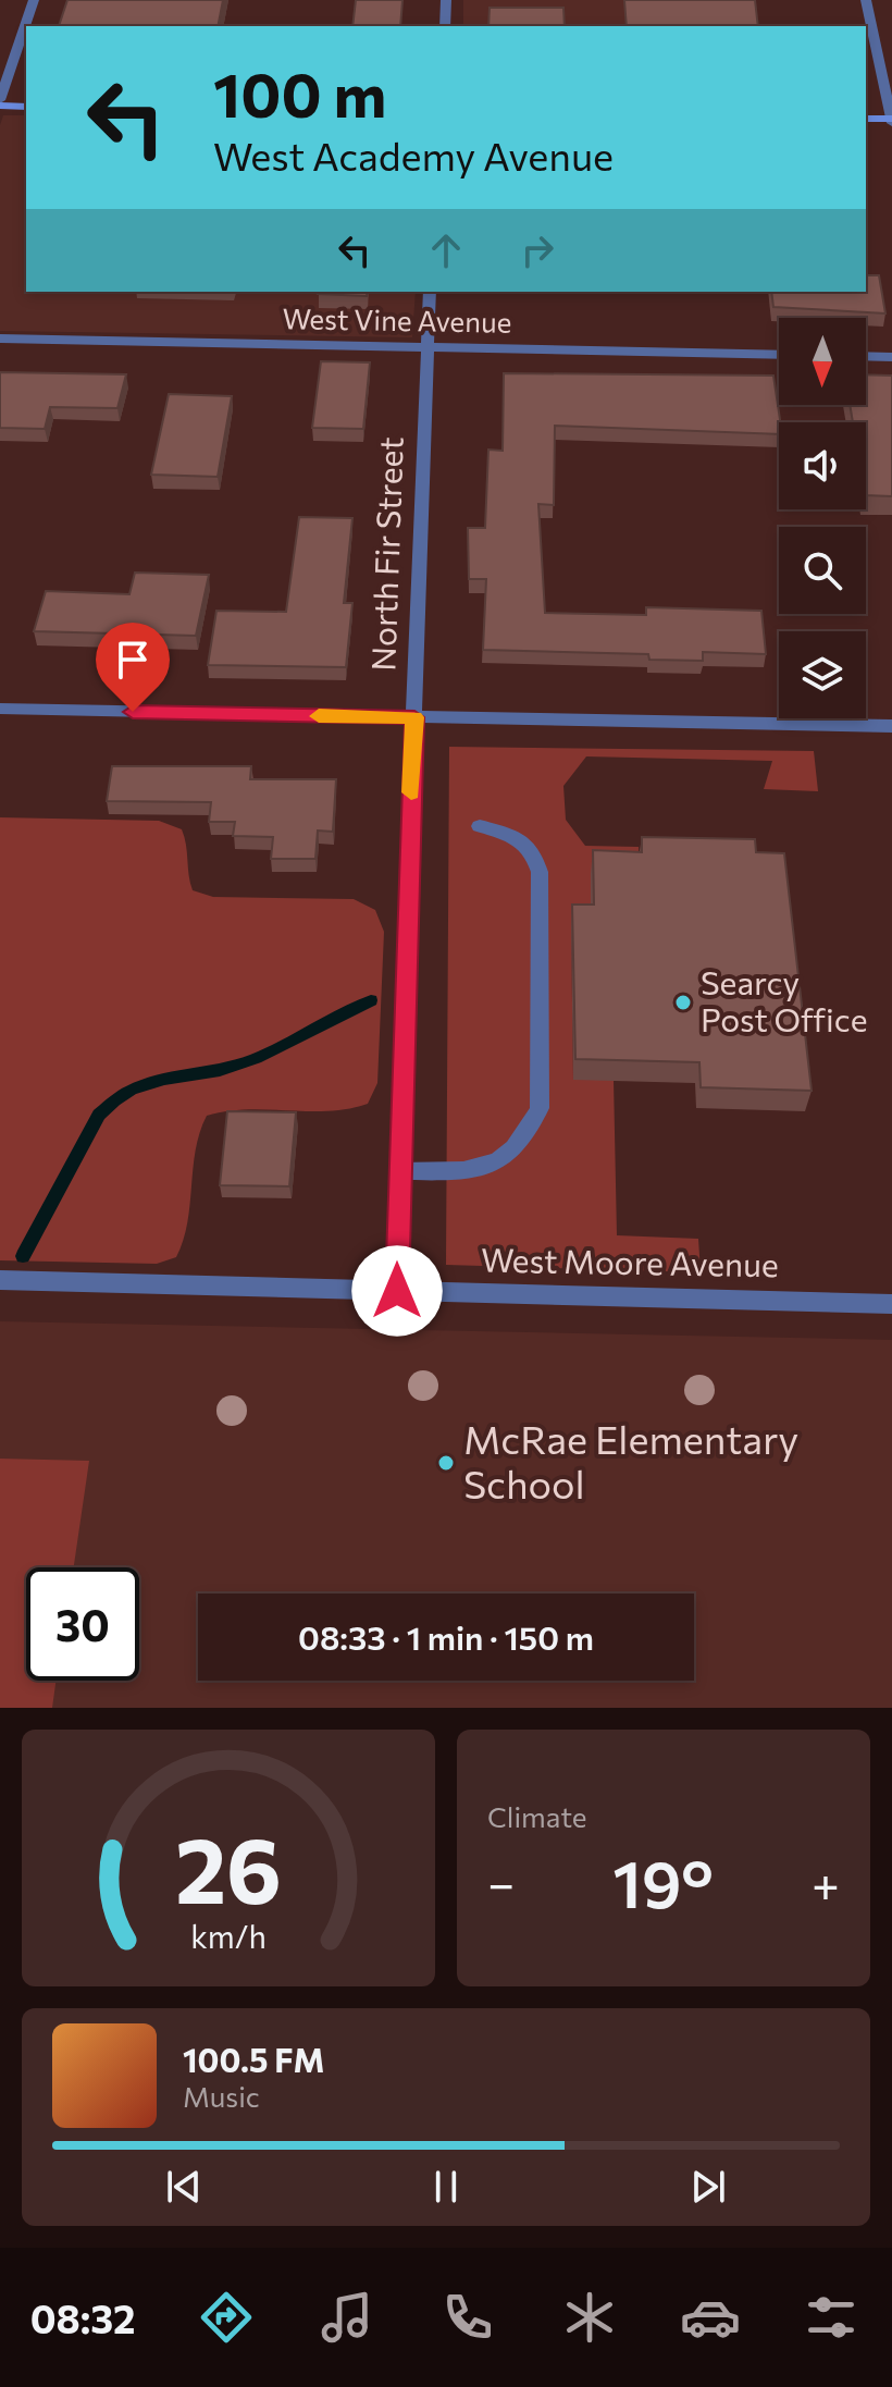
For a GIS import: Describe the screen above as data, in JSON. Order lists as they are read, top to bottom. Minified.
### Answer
{"streets":{"street":["West Vine Avenue","North Fir Street","West Moore Avenue"]},"crossings":[["West Vine Avenue","North Fir Street"],["North Fir Street","West Moore Avenue"]],"places":["Searcy Post Office","McRae Elementary School"],"north":"bottom","page":{"turn":["100 m","West Academy Avenue"],"limit":"30","trip":"08:33 · 1 min · 150 m","tile":"Climate","heat":["−","19°","+"],"song":["100.5 FM","Music"],"tabs":"08:32","gauge":["26","km/h"]}}
